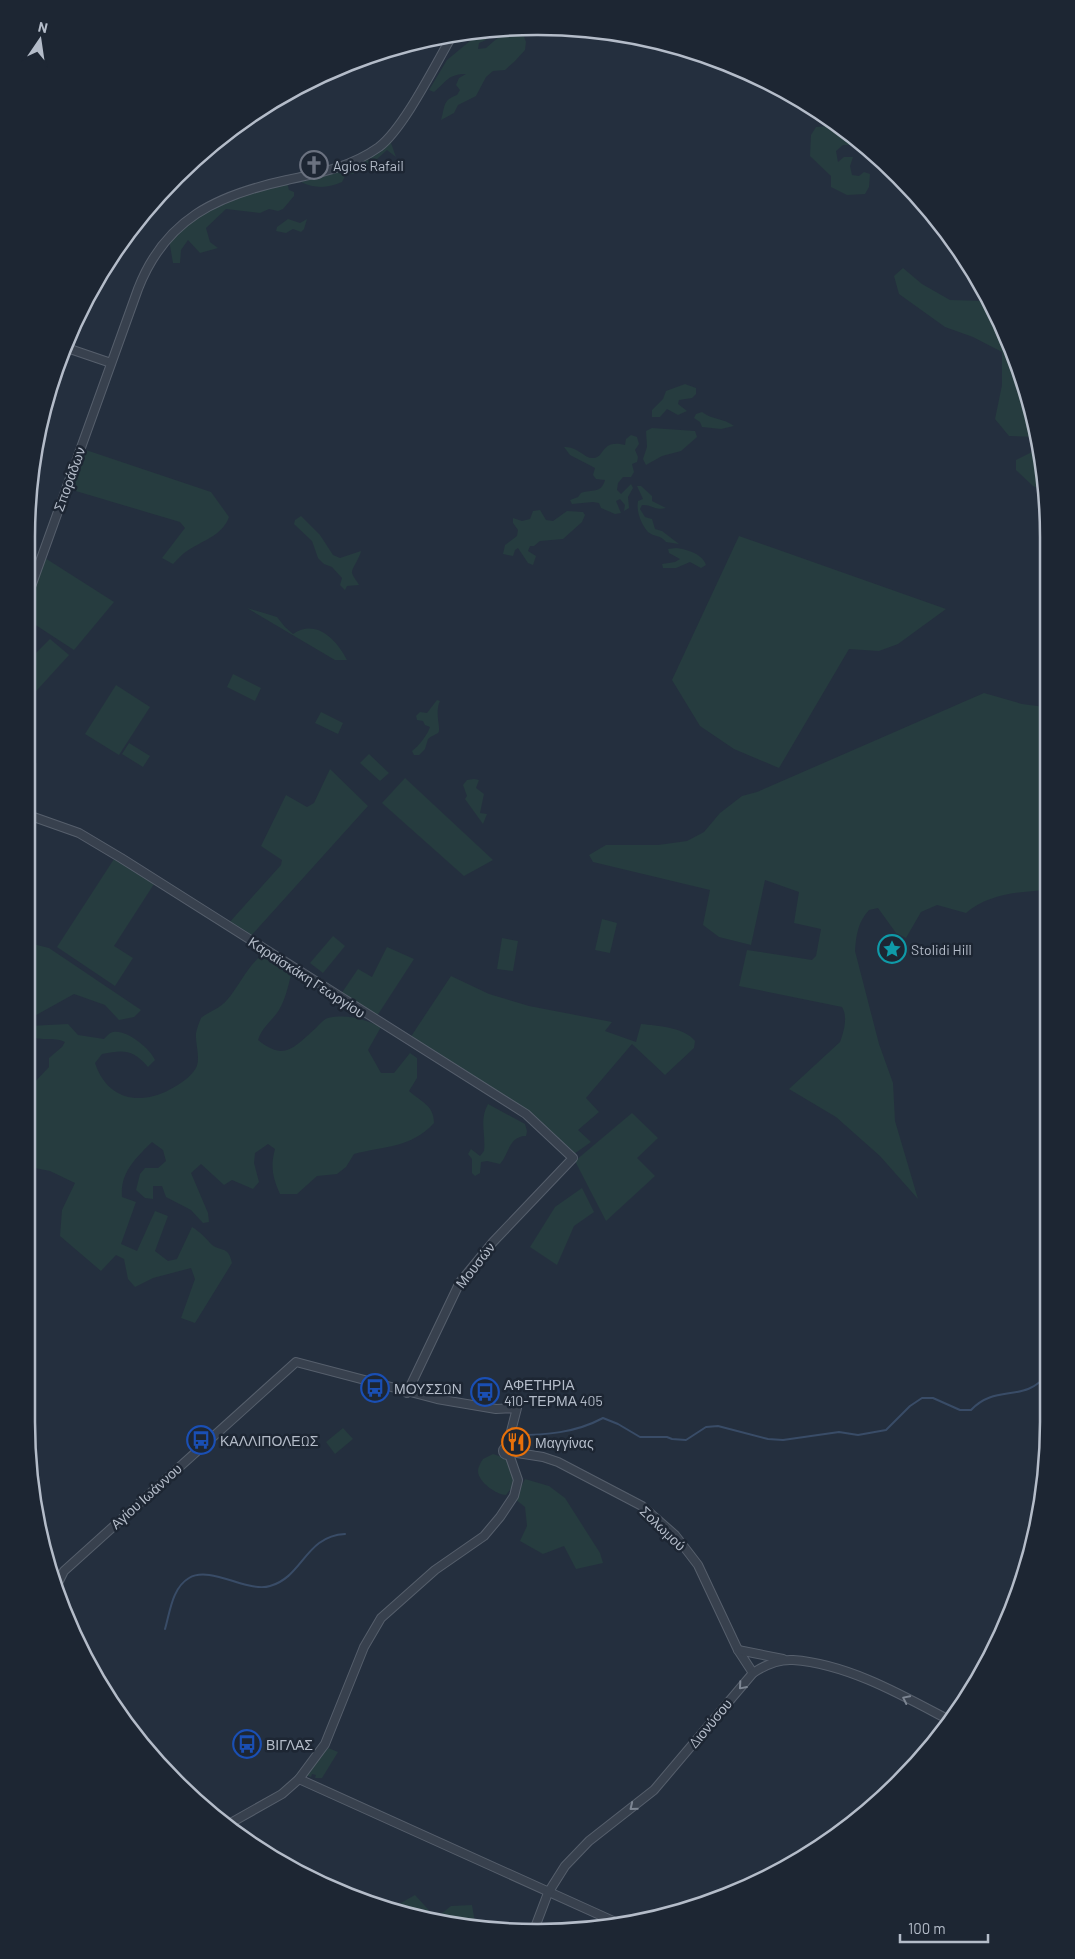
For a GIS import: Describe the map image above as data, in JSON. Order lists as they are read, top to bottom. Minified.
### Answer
{"streets":{"street":["Σποράδων","Καραϊσκάκη Γεωργίου","Μουσών","Αγίου Ιωάννου","Σολωμού","Διονύσου"]},"crossings":[["Καραϊσκάκη Γεωργίου","Μουσών"],["Μουσών","Αγίου Ιωάννου"],["Σολωμού","Διονύσου"]],"one_way":["Διονύσου"],"places":{"church":["Agios Rafail"],"place":["Stolidi Hill"],"bus stop":["ΜΟΥΣΣΩΝ","ΑΦΕΤΗΡΙΑ 410-ΤΕΡΜΑ 405","ΚΑΛΛΙΠΟΛΕΩΣ","ΒΙΓΛΑΣ"],"restaurant":["Μαγγίνας"]},"scale_bar":"100 m","north":"top"}
